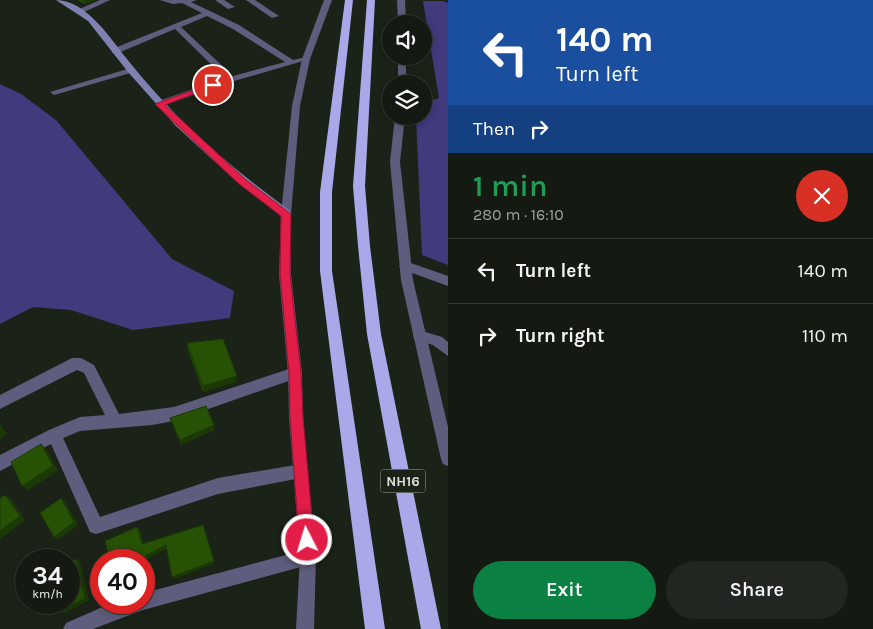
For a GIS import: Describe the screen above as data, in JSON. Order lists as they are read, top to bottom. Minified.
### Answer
{"streets":{"highway":["NH16"]},"page":{"turn":["140 m","Turn left"],"then":"Then","heading":["1 min","280 m · 16:10"],"list":[{"name":"Turn left","value":"140 m"},{"name":"Turn right","value":"110 m"}],"speed":"34 km/h","limit":"40","buttons":["Exit","Share"]}}
